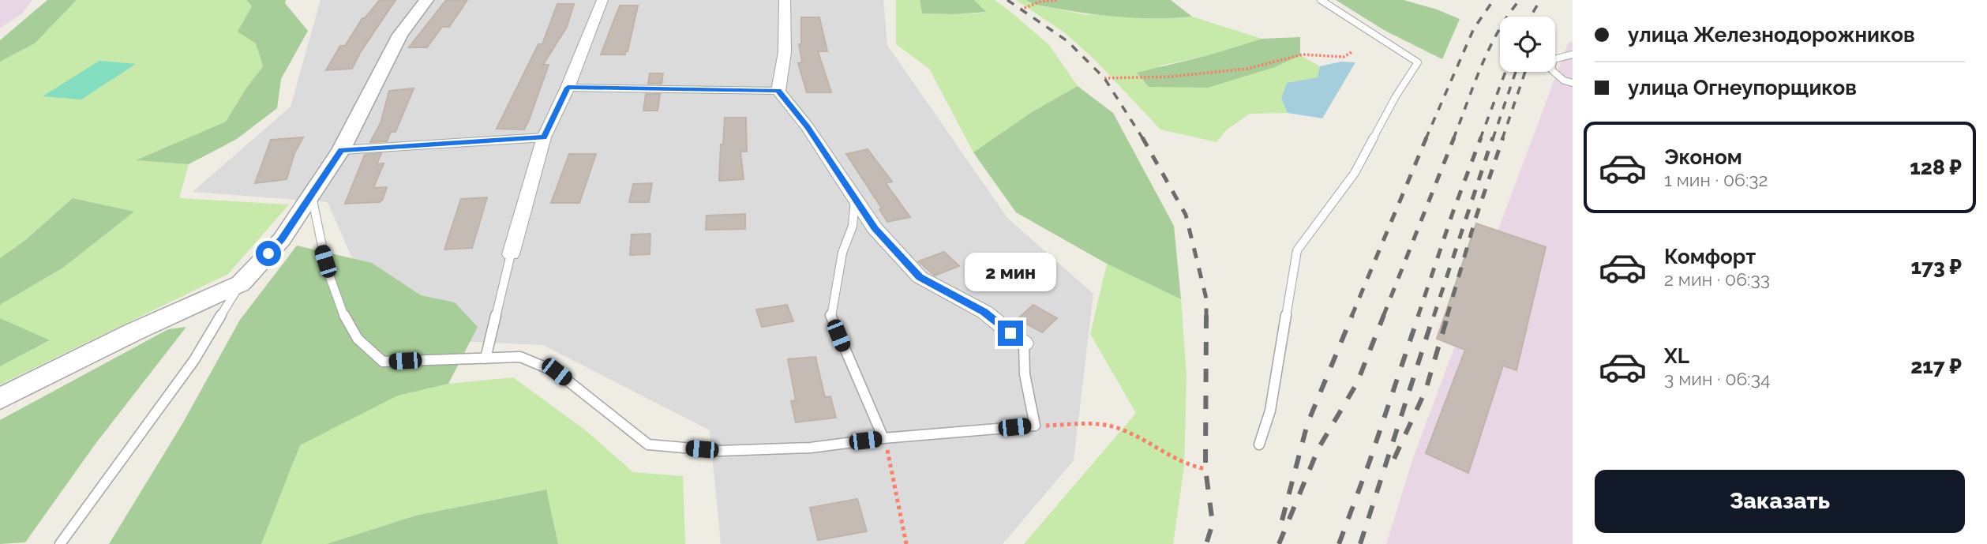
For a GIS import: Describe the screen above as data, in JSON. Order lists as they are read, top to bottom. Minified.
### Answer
{"page":{"banner":["улица Железнодорожников","улица Огнеупорщиков"],"list":[{"name":"Эконом","note":"1 мин · 06:32","value":"128 ₽"},{"name":"Комфорт","note":"2 мин · 06:33","value":"173 ₽"},{"name":"XL","note":"3 мин · 06:34","value":"217 ₽"}],"bubble":"2 мин","buttons":"Заказать"}}
